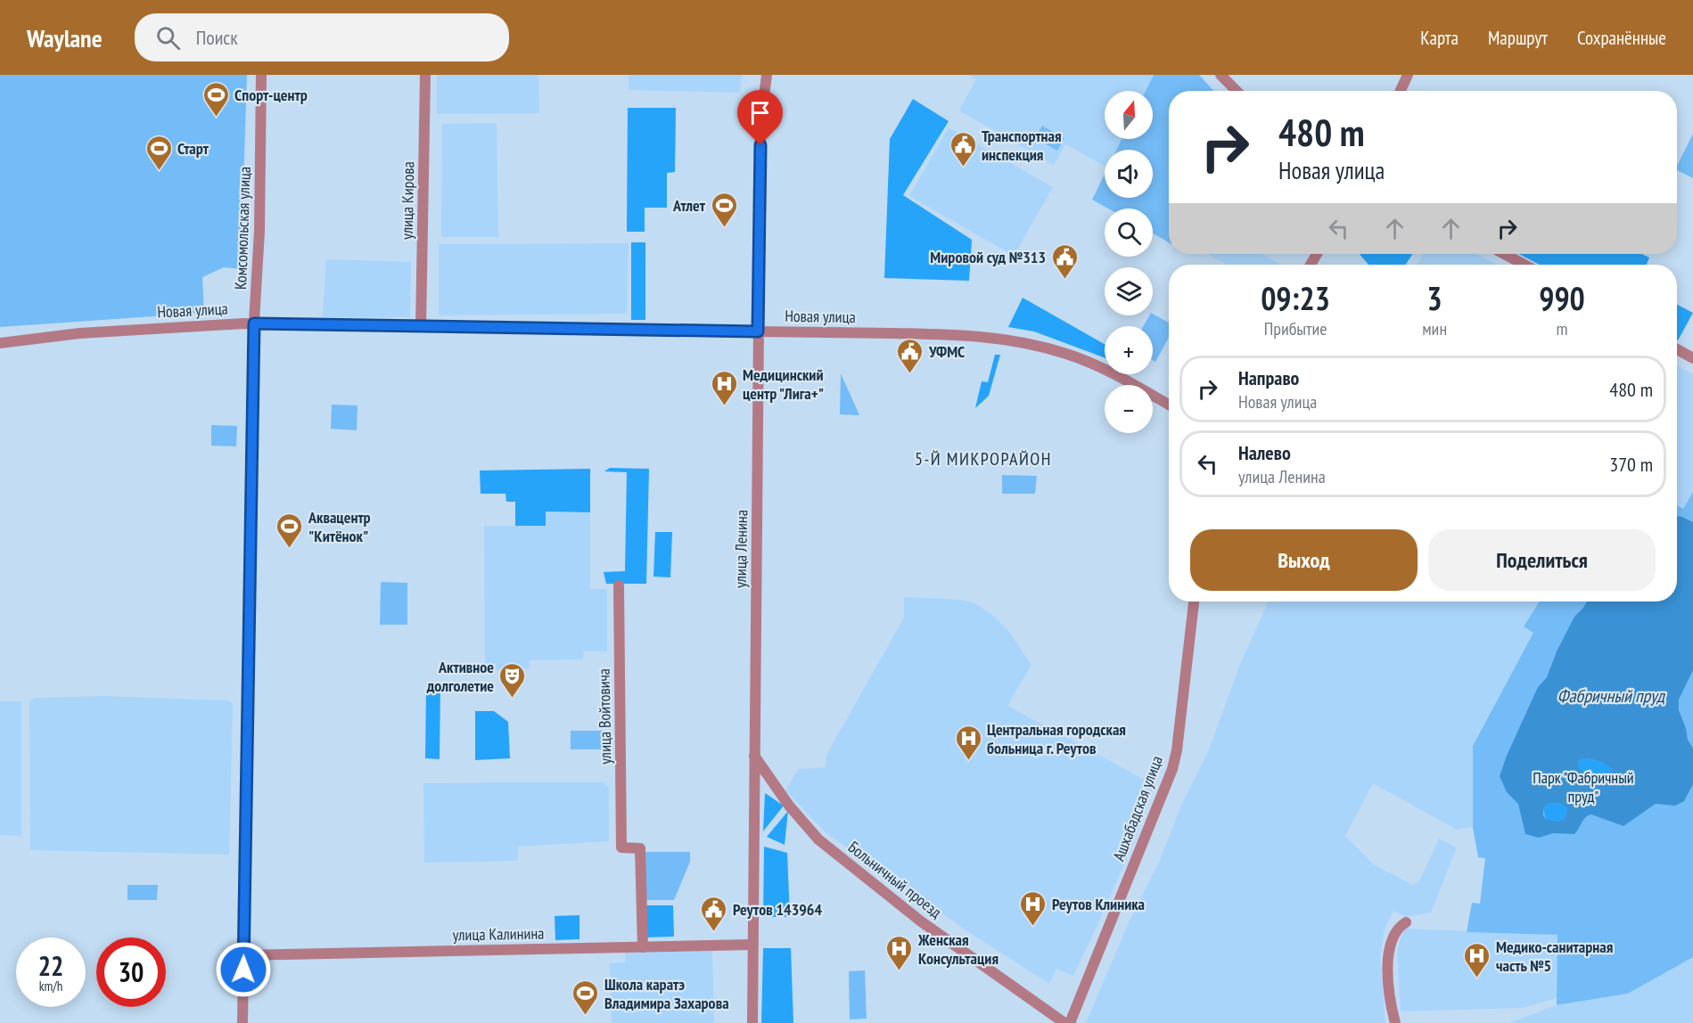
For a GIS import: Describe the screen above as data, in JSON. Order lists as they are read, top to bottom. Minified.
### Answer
{"streets":{"street":["улица Кирова","Комсомольская улица","Новая улица","улица Ленина","улица Войтовича","Ашхабадская улица","Больничный проезд","улица Калинина"]},"crossings":[["улица Кирова","Новая улица"],["Комсомольская улица","Новая улица"],["Комсомольская улица","улица Калинина"],["Новая улица","улица Ленина"],["улица Ленина","Больничный проезд"],["улица Ленина","улица Калинина"],["улица Войтовича","улица Калинина"]],"districts":["5-Й МИКРОРАЙОН"],"water":["Фабричный пруд"],"parks":["Парк \"Фабричный пруд\""],"places":{"sports":["Спорт-центр","Старт","Атлет","Аквацентр \"Китёнок\"","Школа каратэ Владимира Захарова"],"public building":["Транспортная инспекция","Мировой суд №313","УФМС","Реутов 143964"],"hospital":["Медицинский центр \"Лига+\"","Центральная городская больница г. Реутов","Реутов Клиника","Женская Консультация","Медико-санитарная часть №5"],"theatre":["Активное долголетие"]},"north":"top","page":{"header":"Waylane","search":"Поиск","nav":["Карта","Маршрут","Сохранённые"],"map_buttons":["+","−"],"turn":["480 m","Новая улица"],"eta":["09:23","Прибытие","3","мин","990","m"],"list":[{"name":"Направо","note":"Новая улица","value":"480 m"},{"name":"Налево","note":"улица Ленина","value":"370 m"}],"buttons":["Выход","Поделиться"],"speed":"22 km/h","limit":"30"}}
